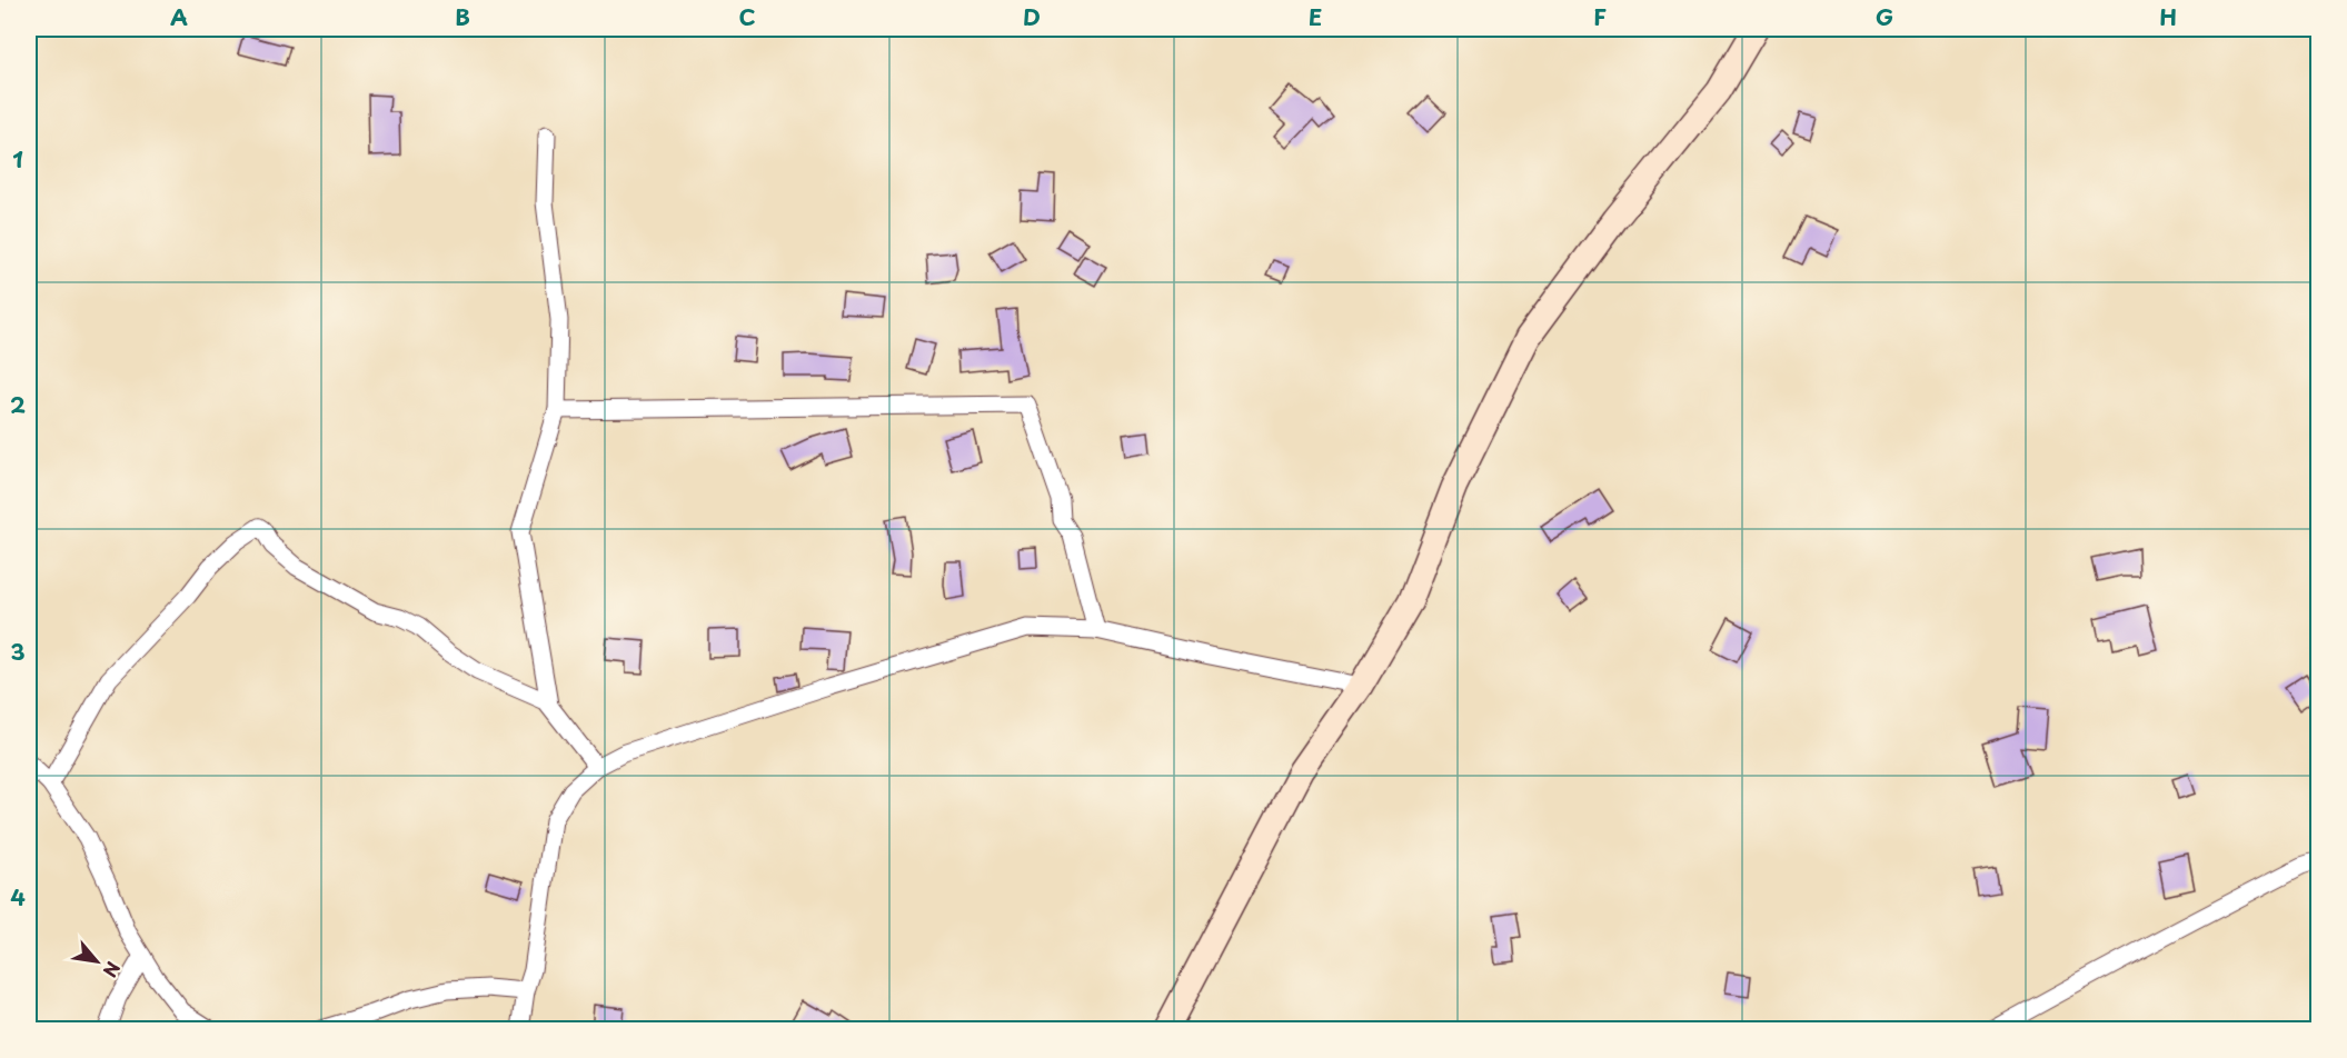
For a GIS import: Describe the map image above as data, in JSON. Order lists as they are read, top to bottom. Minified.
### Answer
{"north":"bottom right","grid":{"columns":["A","B","C","D","E","F","G","H"],"rows":["1","2","3","4"]}}
